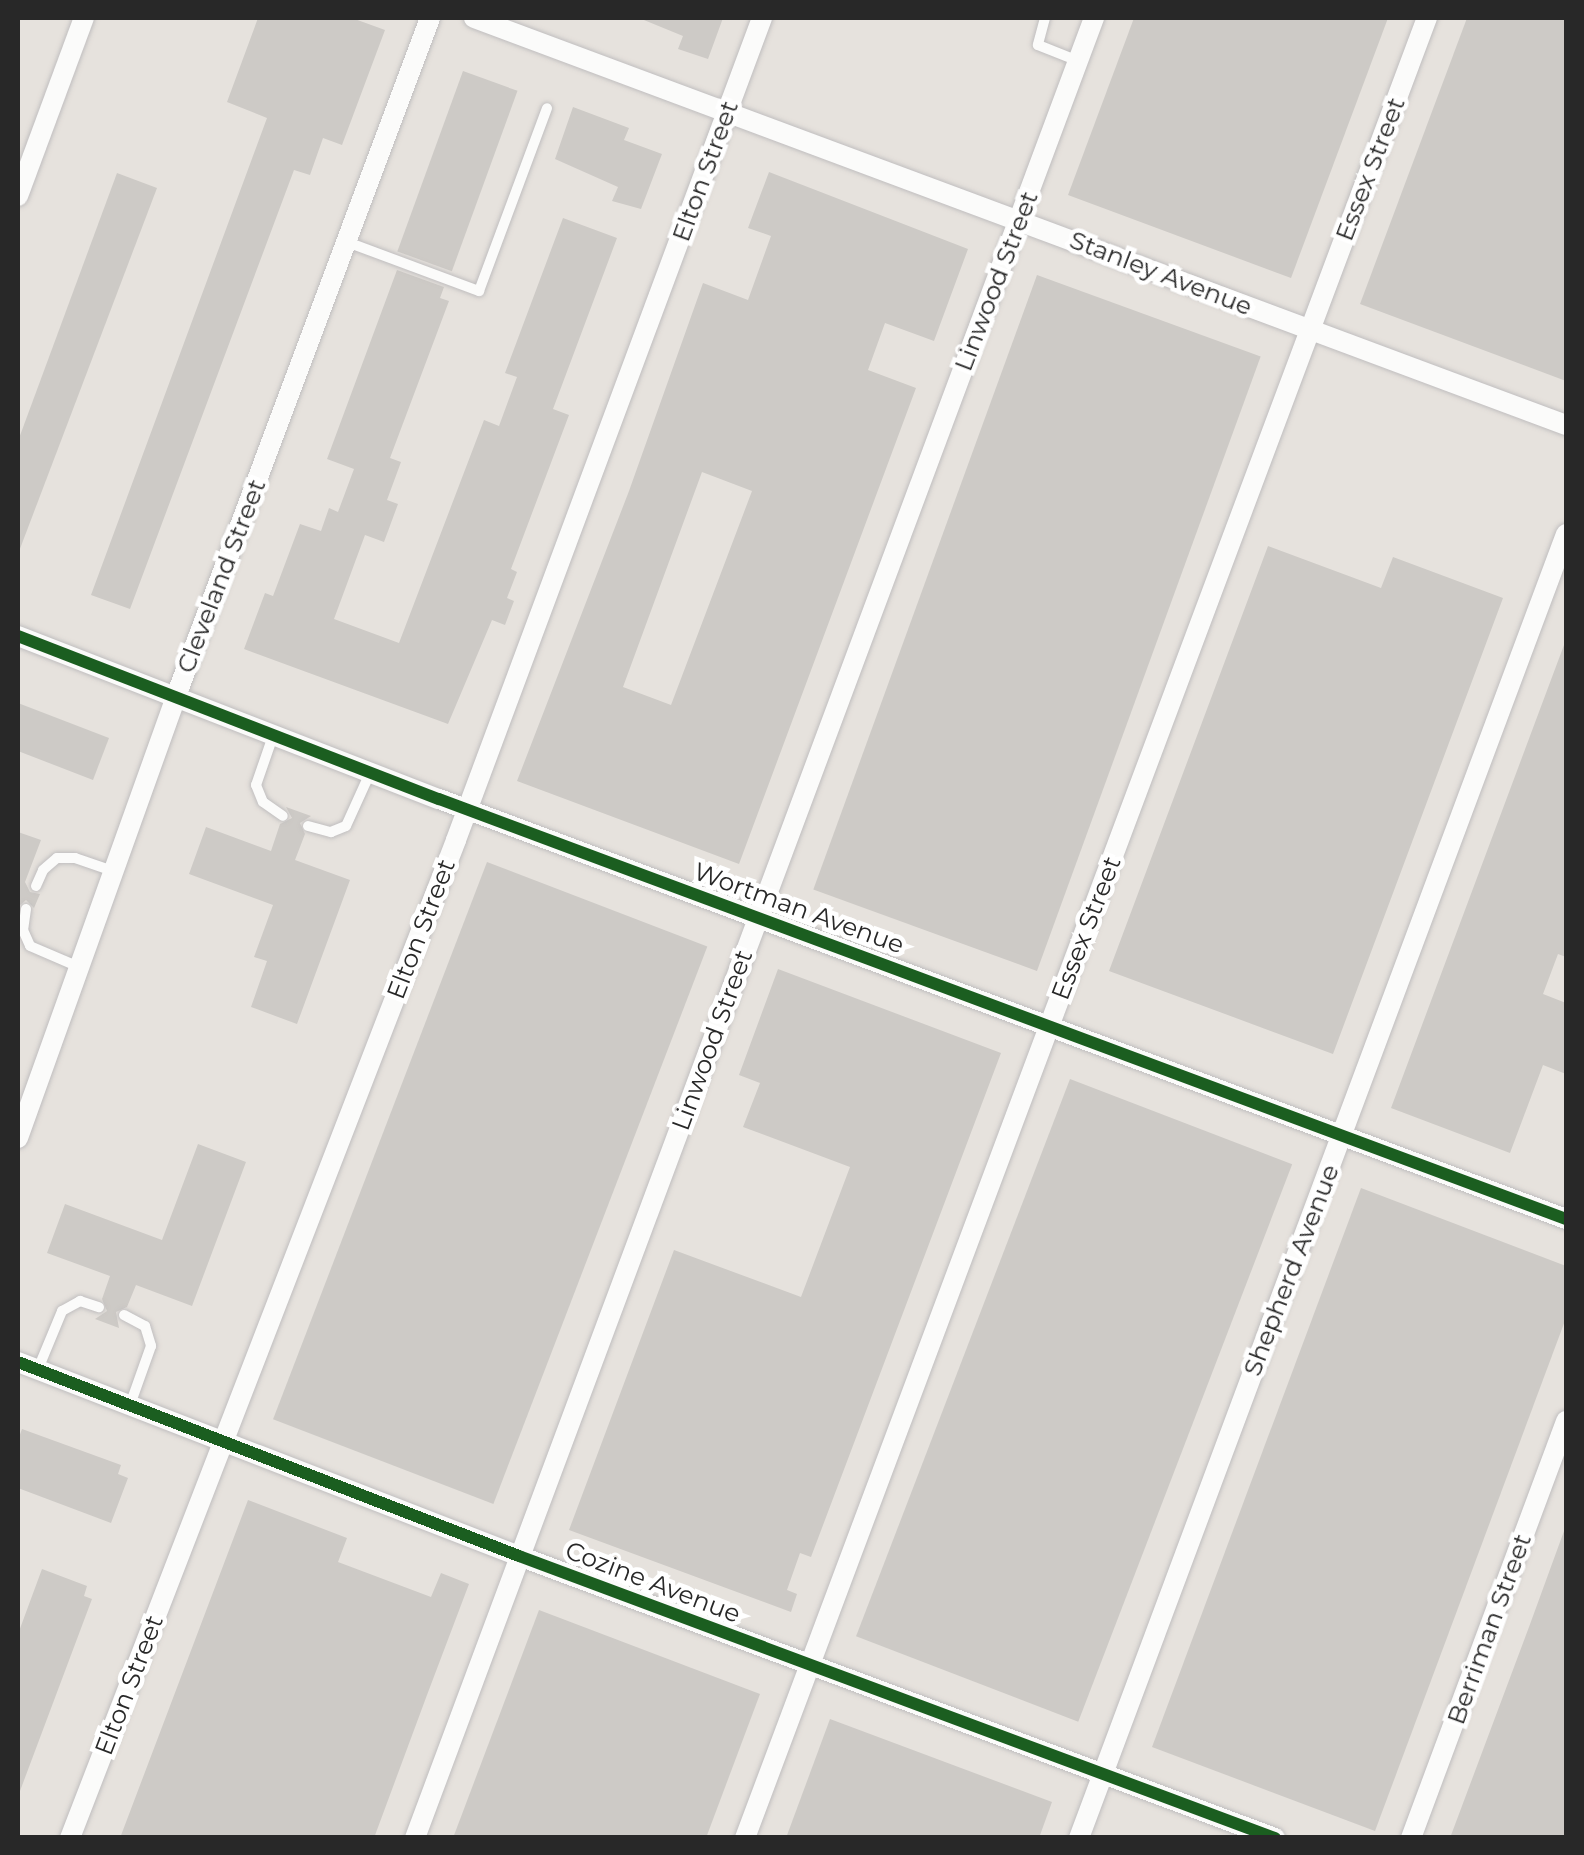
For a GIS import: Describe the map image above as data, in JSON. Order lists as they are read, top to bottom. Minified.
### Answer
{"streets":{"street":["Essex Street","Elton Street","Stanley Avenue","Linwood Street","Cleveland Street","Wortman Avenue","Shepherd Avenue","Cozine Avenue","Berriman Street"]},"crossings":[["Essex Street","Stanley Avenue"],["Essex Street","Wortman Avenue"],["Essex Street","Cozine Avenue"],["Elton Street","Stanley Avenue"],["Elton Street","Wortman Avenue"],["Elton Street","Cozine Avenue"],["Stanley Avenue","Linwood Street"],["Linwood Street","Wortman Avenue"],["Linwood Street","Cozine Avenue"],["Cleveland Street","Wortman Avenue"],["Wortman Avenue","Shepherd Avenue"],["Shepherd Avenue","Cozine Avenue"]]}
